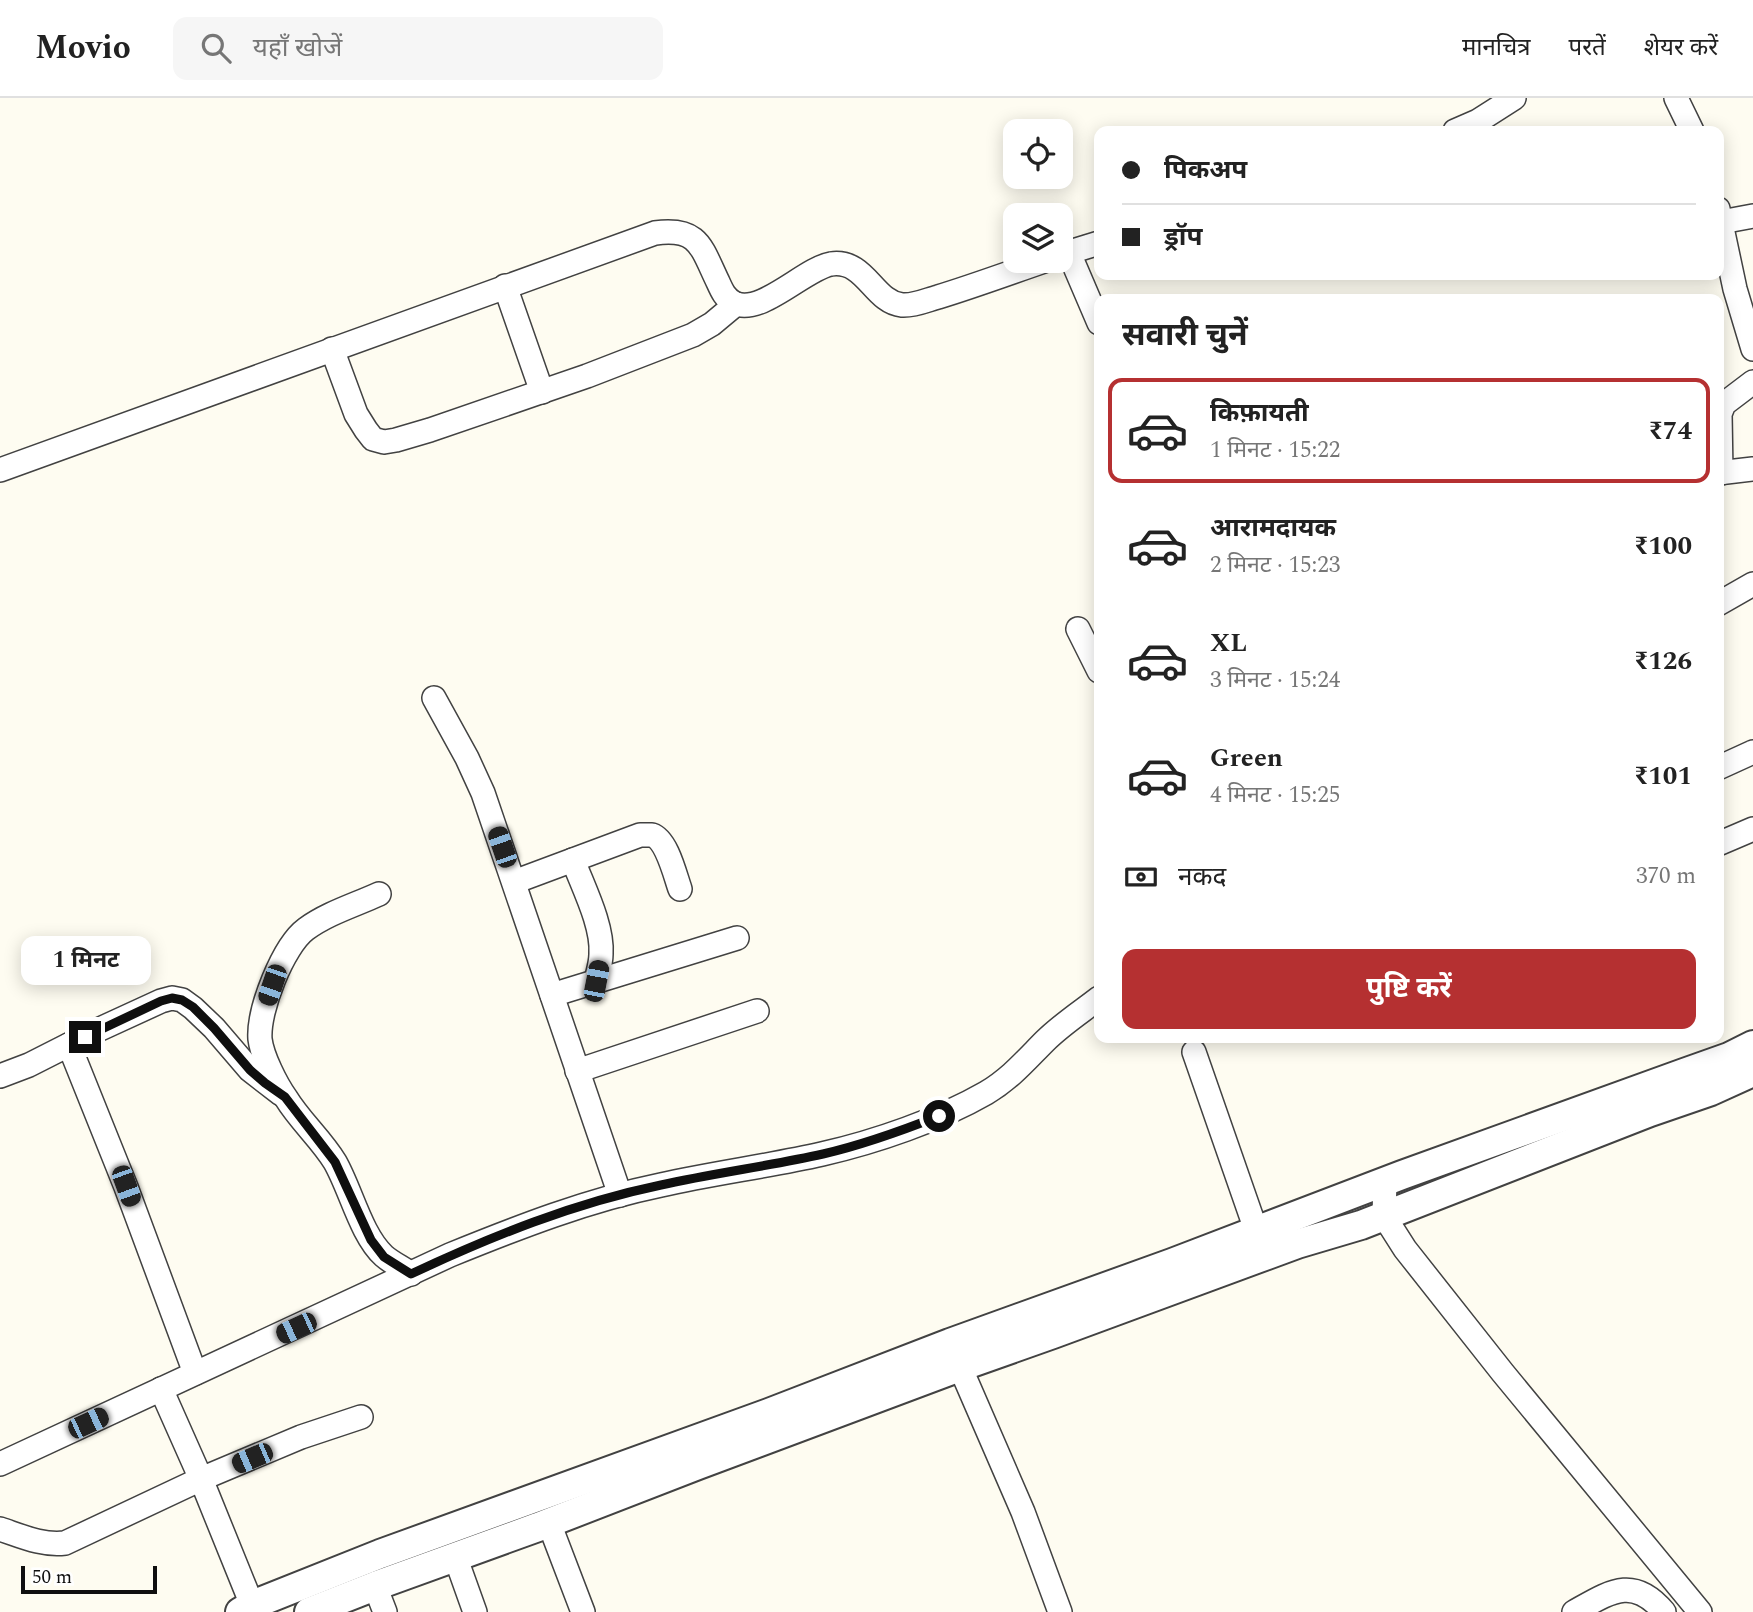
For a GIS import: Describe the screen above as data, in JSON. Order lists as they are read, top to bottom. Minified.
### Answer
{"scale_bar":"50 m","page":{"header":"Movio","search":"यहाँ खोजें","nav":["मानचित्र","परतें","शेयर करें"],"banner":["पिकअप","ड्रॉप"],"heading":"सवारी चुनें","list":[{"name":"किफ़ायती","note":"1 मिनट · 15:22","value":"₹74"},{"name":"आरामदायक","note":"2 मिनट · 15:23","value":"₹100"},{"name":"XL","note":"3 मिनट · 15:24","value":"₹126"},{"name":"Green","note":"4 मिनट · 15:25","value":"₹101"}],"pay":["नकद","370 m"],"buttons":"पुष्टि करें","bubble":"1 मिनट","scale":"50 m"}}
